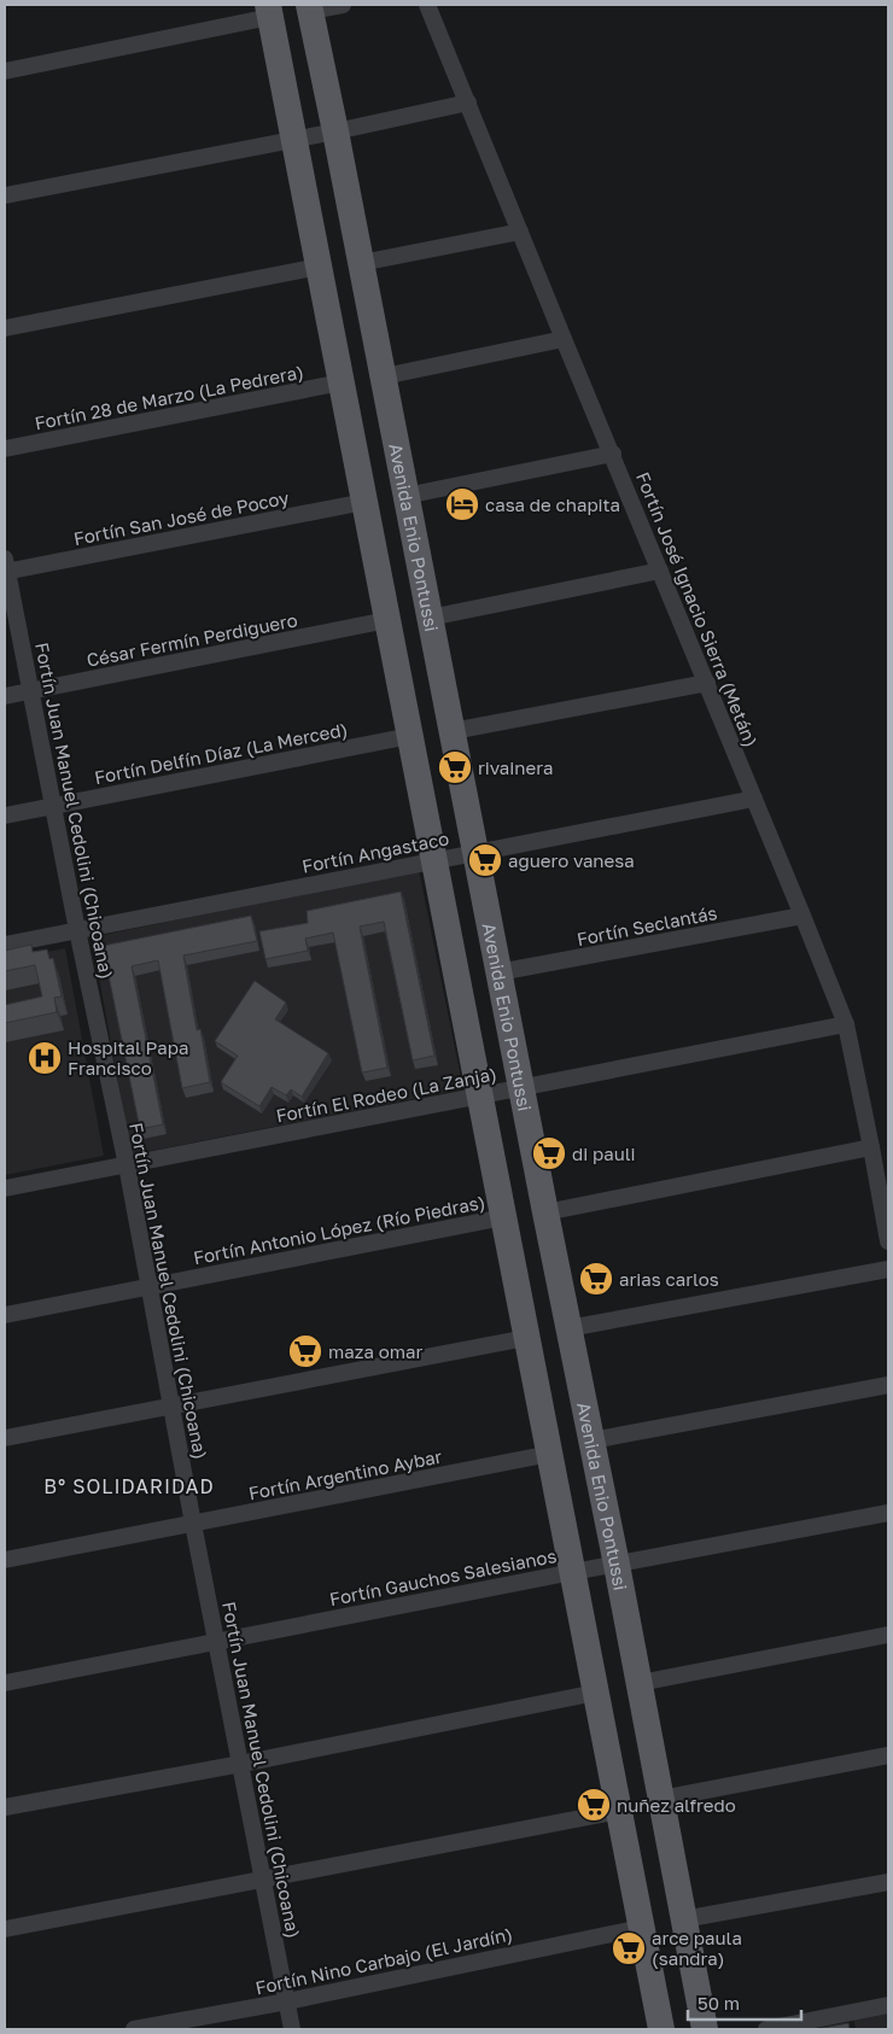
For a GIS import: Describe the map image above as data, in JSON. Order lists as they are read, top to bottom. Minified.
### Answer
{"streets":{"main road":["Avenida Enio Pontussi"],"street":["Fortín 28 de Marzo (La Pedrera)","Fortín San José de Pocoy","Fortín José Ignacio Sierra (Metán)","César Fermín Perdiguero","Fortín Delfín Díaz (La Merced)","Fortín Juan Manuel Cedolini (Chicoana)","Fortín Angastaco","Fortín Seclantás","Fortín El Rodeo (La Zanja)","Fortín Antonio López (Río Piedras)","Fortín Argentino Aybar","Fortín Gauchos Salesianos","Fortín Nino Carbajo (El Jardín)"]},"crossings":[["Fortín San José de Pocoy","Fortín Juan Manuel Cedolini (Chicoana)"],["Avenida Enio Pontussi","Fortín Angastaco"],["Avenida Enio Pontussi","Fortín Seclantás"],["Avenida Enio Pontussi","Fortín El Rodeo (La Zanja)"],["Avenida Enio Pontussi","Fortín Gauchos Salesianos"],["Fortín José Ignacio Sierra (Metán)","Fortín Angastaco"],["Fortín José Ignacio Sierra (Metán)","Fortín Seclantás"],["Fortín José Ignacio Sierra (Metán)","Fortín El Rodeo (La Zanja)"],["César Fermín Perdiguero","Fortín Juan Manuel Cedolini (Chicoana)"],["Fortín Delfín Díaz (La Merced)","Fortín Juan Manuel Cedolini (Chicoana)"],["Fortín Juan Manuel Cedolini (Chicoana)","Fortín Angastaco"],["Fortín Juan Manuel Cedolini (Chicoana)","Fortín El Rodeo (La Zanja)"],["Fortín Juan Manuel Cedolini (Chicoana)","Fortín Antonio López (Río Piedras)"],["Fortín Juan Manuel Cedolini (Chicoana)","Fortín Argentino Aybar"],["Fortín Juan Manuel Cedolini (Chicoana)","Fortín Gauchos Salesianos"],["Fortín Juan Manuel Cedolini (Chicoana)","Fortín Nino Carbajo (El Jardín)"]],"districts":["B° SOLIDARIDAD"],"places":{"hotel":["casa de chapita"],"supermarket":["rivainera","aguero vanesa","di pauli","arias carlos","maza omar","nuñez alfredo","arce paula (sandra)"],"hospital":["Hospital Papa Francisco"]},"scale_bar":"50 m"}
